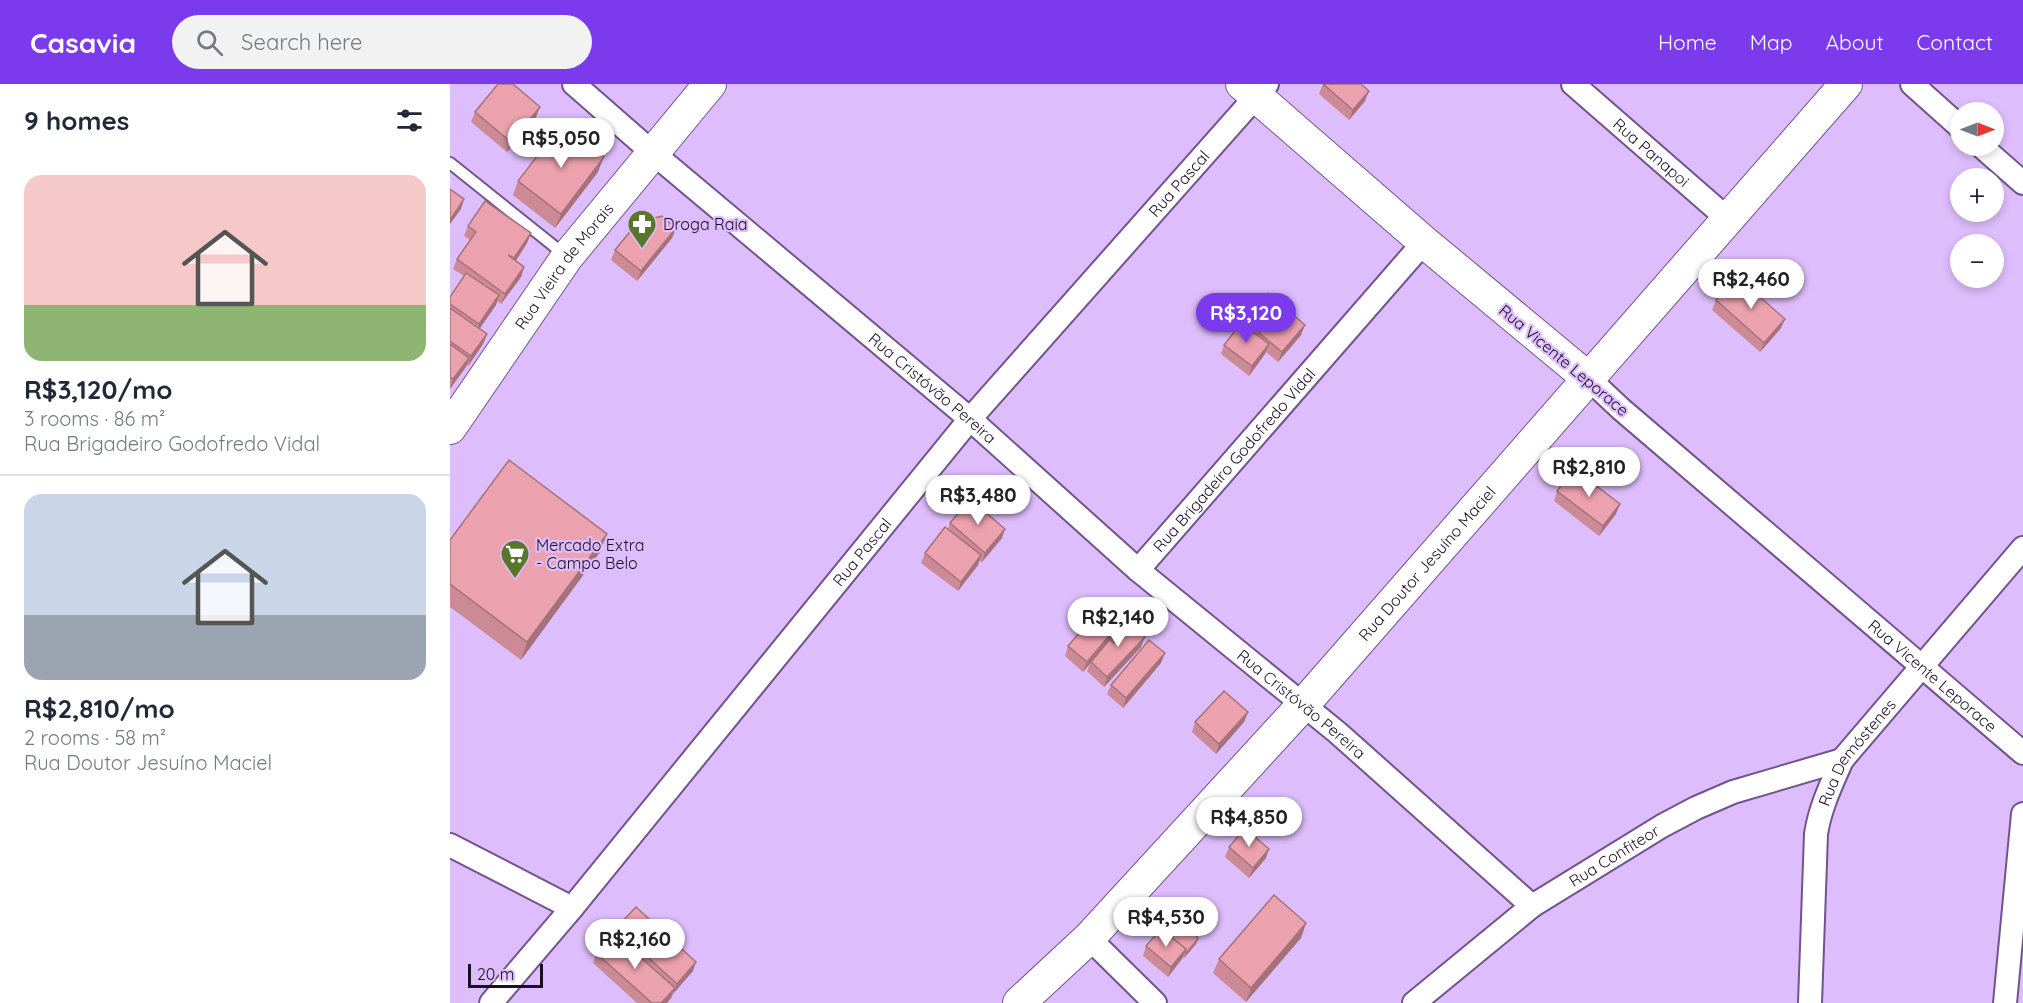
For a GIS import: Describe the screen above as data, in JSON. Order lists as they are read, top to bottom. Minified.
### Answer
{"streets":{"street":["Rua Panapoi","Rua Pascal","Rua Vieira de Morais","Rua Vicente Leporace","Rua Cristóvão Pereira","Rua Brigadeiro Godofredo Vidal","Rua Doutor Jesuíno Maciel","Rua Demóstenes","Rua Confiteor"]},"crossings":[["Rua Panapoi","Rua Doutor Jesuíno Maciel"],["Rua Pascal","Rua Vicente Leporace"],["Rua Pascal","Rua Cristóvão Pereira"],["Rua Vieira de Morais","Rua Cristóvão Pereira"],["Rua Vicente Leporace","Rua Brigadeiro Godofredo Vidal"],["Rua Vicente Leporace","Rua Doutor Jesuíno Maciel"],["Rua Vicente Leporace","Rua Demóstenes"],["Rua Cristóvão Pereira","Rua Brigadeiro Godofredo Vidal"],["Rua Cristóvão Pereira","Rua Doutor Jesuíno Maciel"],["Rua Cristóvão Pereira","Rua Confiteor"],["Rua Demóstenes","Rua Confiteor"]],"places":{"pharmacy":["Droga Raia"],"supermarket":["Mercado Extra - Campo Belo"]},"scale_bar":"20 m","north":"right","page":{"header":"Casavia","search":"Search here","nav":["Home","Map","About","Contact"],"heading":"9 homes","map_buttons":["+","−"],"price":["R$5,050","R$2,460","R$3,120","R$2,810","R$3,480","R$2,140","R$4,850","R$4,530","R$2,160"],"list":[{"name":"R$3,120/mo","note":"3 rooms · 86 m² · Rua Brigadeiro Godofredo Vidal"},{"name":"R$2,810/mo","note":"2 rooms · 58 m² · Rua Doutor Jesuíno Maciel"}],"scale":"20 m"}}
